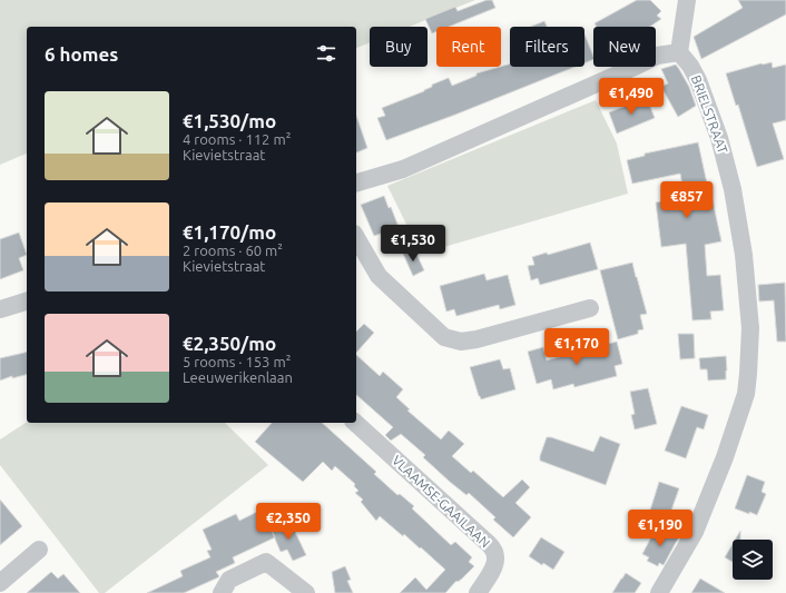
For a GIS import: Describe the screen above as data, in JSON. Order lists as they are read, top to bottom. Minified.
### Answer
{"streets":{"street":["BRIELSTRAAT","VLAAMSE-GAAILAAN"]},"page":{"chip":["Buy","Rent","Filters","New"],"heading":"6 homes","price":["€1,490","€857","€1,530","€1,170","€2,350","€1,190"],"list":[{"name":"€1,530/mo","note":"4 rooms · 112 m² · Kievietstraat"},{"name":"€1,170/mo","note":"2 rooms · 60 m² · Kievietstraat"},{"name":"€2,350/mo","note":"5 rooms · 153 m² · Leeuwerikenlaan"}]}}
